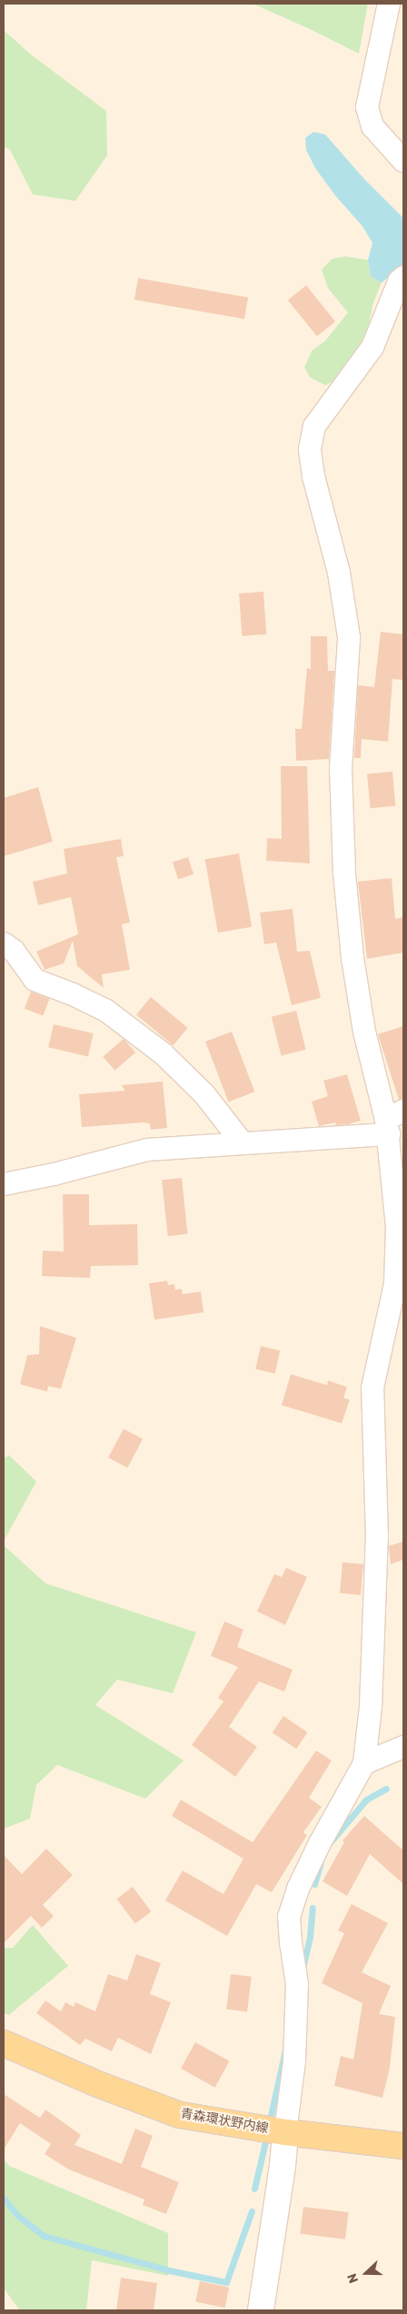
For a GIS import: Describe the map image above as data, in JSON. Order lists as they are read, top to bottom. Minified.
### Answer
{"streets":{"main road":["青森環状野内線"]},"north":"left"}
